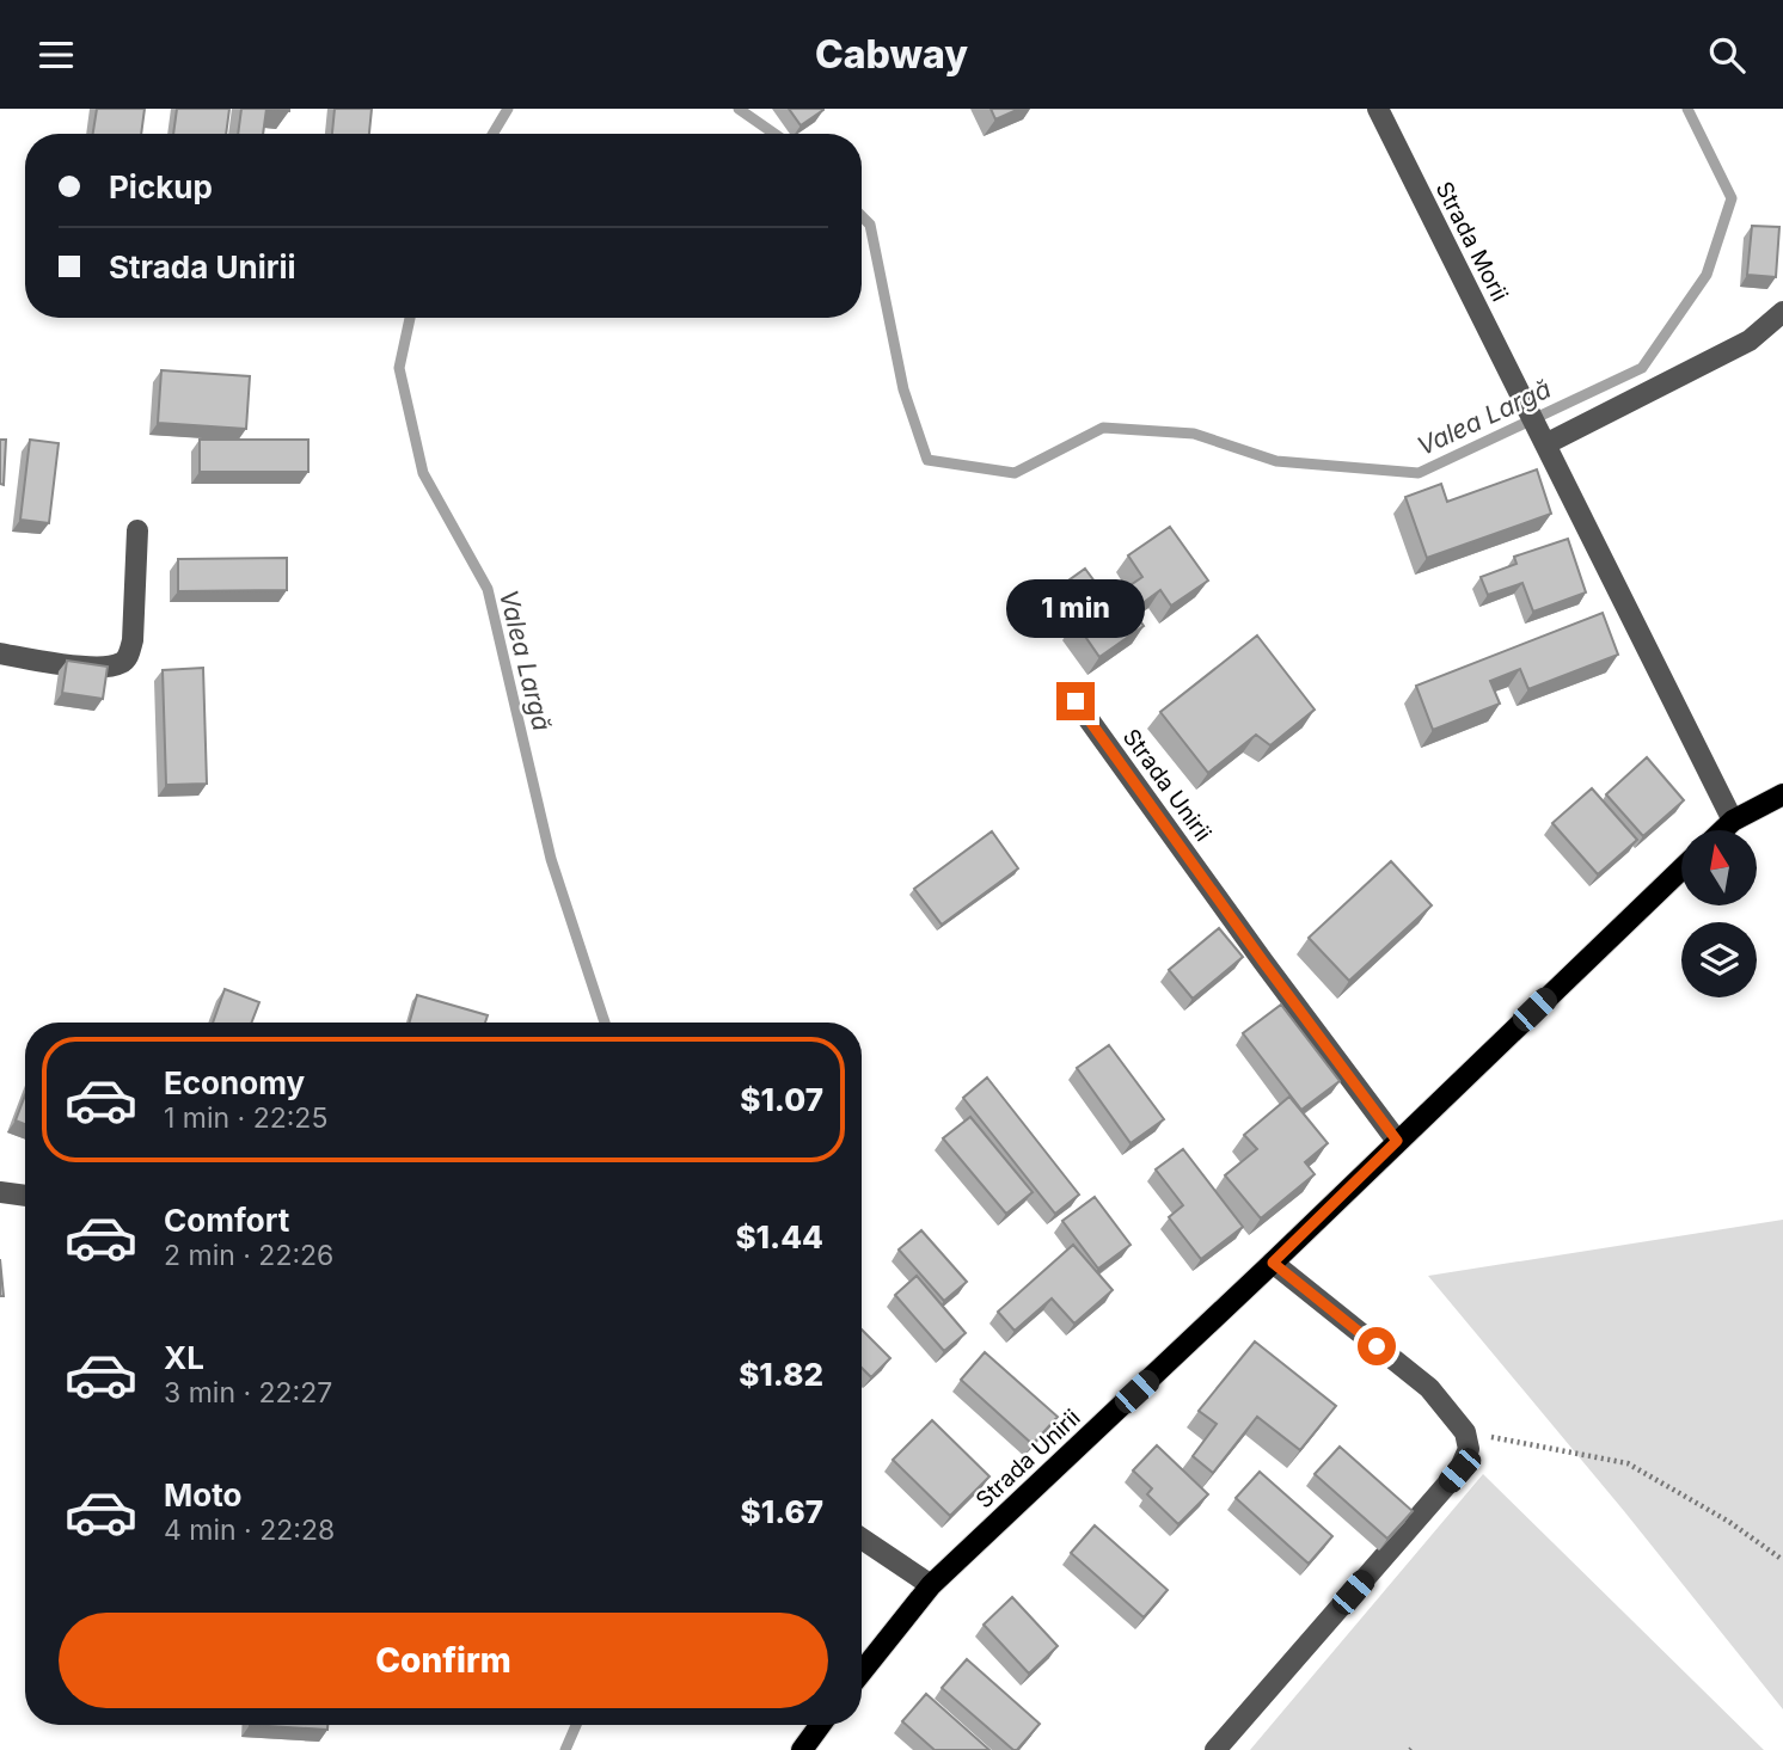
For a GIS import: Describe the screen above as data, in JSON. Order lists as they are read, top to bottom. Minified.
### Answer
{"streets":{"main road":["Strada Unirii"],"street":["Strada Morii"]},"water":["Valea Largă"],"north":"top","page":{"header":"Cabway","banner":["Pickup","Strada Unirii"],"bubble":"1 min","list":[{"name":"Economy","note":"1 min · 22:25","value":"$1.07"},{"name":"Comfort","note":"2 min · 22:26","value":"$1.44"},{"name":"XL","note":"3 min · 22:27","value":"$1.82"},{"name":"Moto","note":"4 min · 22:28","value":"$1.67"}],"buttons":"Confirm"}}
